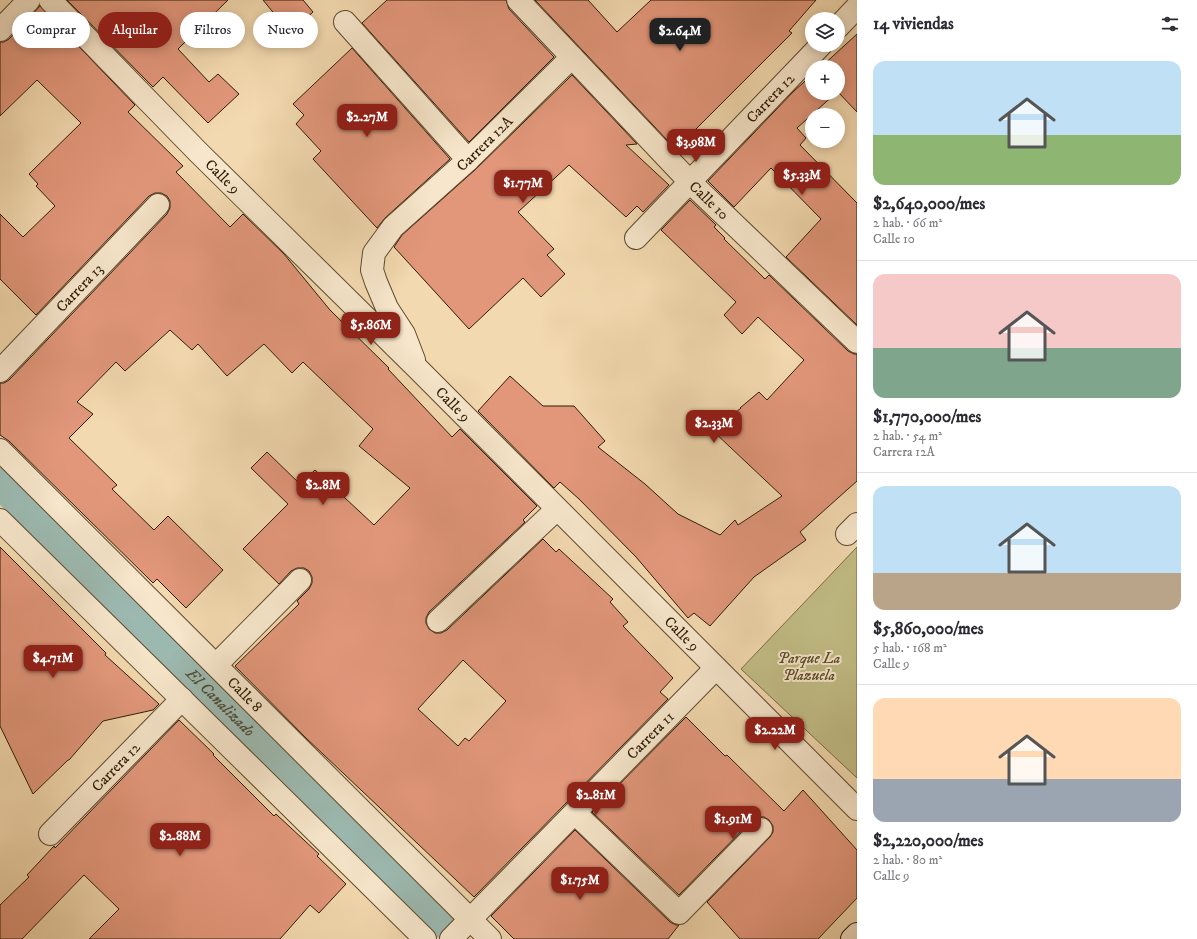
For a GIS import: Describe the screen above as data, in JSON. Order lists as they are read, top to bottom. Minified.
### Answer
{"streets":{"street":["Carrera 12","Carrera 12A","Calle 9","Calle 10","Carrera 13","Calle 8","Carrera 11"]},"crossings":[["Carrera 12","Calle 10"],["Carrera 12A","Calle 9"],["Carrera 12A","Calle 10"],["Calle 9","Carrera 11"],["Calle 8","Carrera 11"]],"water":["El Canalizado"],"parks":["Parque La Plazuela"],"page":{"heading":"14 viviendas","map_buttons":["+","−"],"chip":["Comprar","Alquilar","Filtros","Nuevo"],"price":["$2.64M","$2.27M","$3.98M","$5.33M","$1.77M","$5.86M","$2.33M","$2.8M","$4.71M","$2.22M","$2.81M","$1.91M","$2.88M","$1.75M"],"list":[{"name":"$2,640,000/mes","note":"2 hab. · 66 m² · Calle 10"},{"name":"$1,770,000/mes","note":"2 hab. · 54 m² · Carrera 12A"},{"name":"$5,860,000/mes","note":"5 hab. · 168 m² · Calle 9"},{"name":"$2,220,000/mes","note":"2 hab. · 80 m² · Calle 9"}]}}
